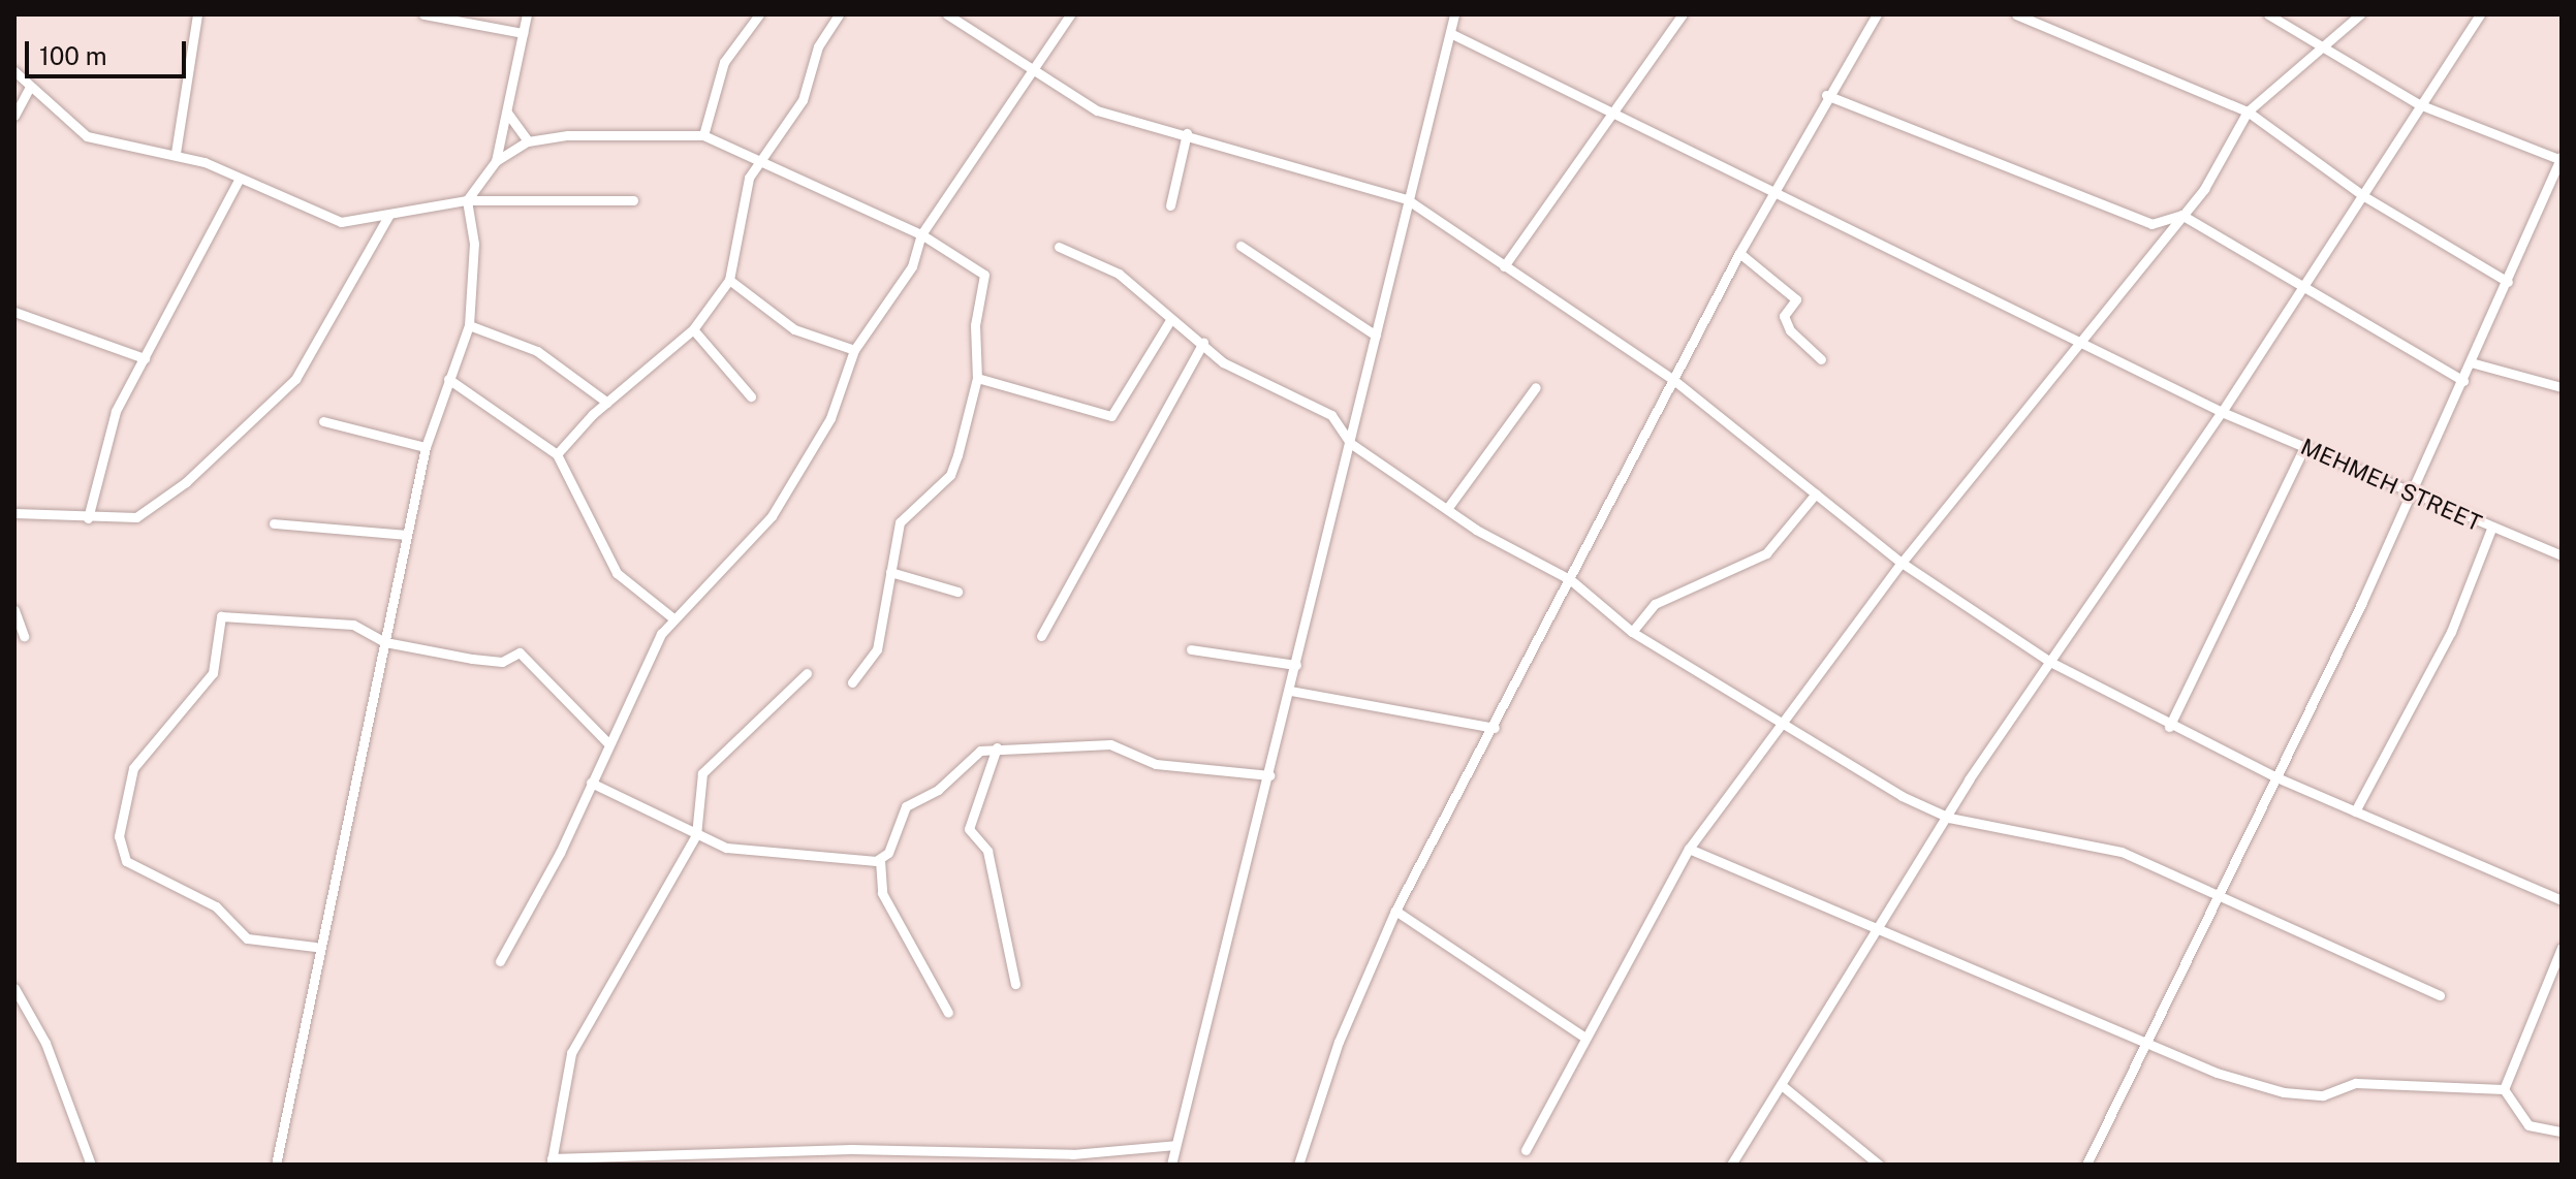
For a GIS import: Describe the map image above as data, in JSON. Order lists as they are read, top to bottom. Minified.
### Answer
{"streets":{"street":["MEHMEH STREET"]},"scale_bar":"100 m"}
